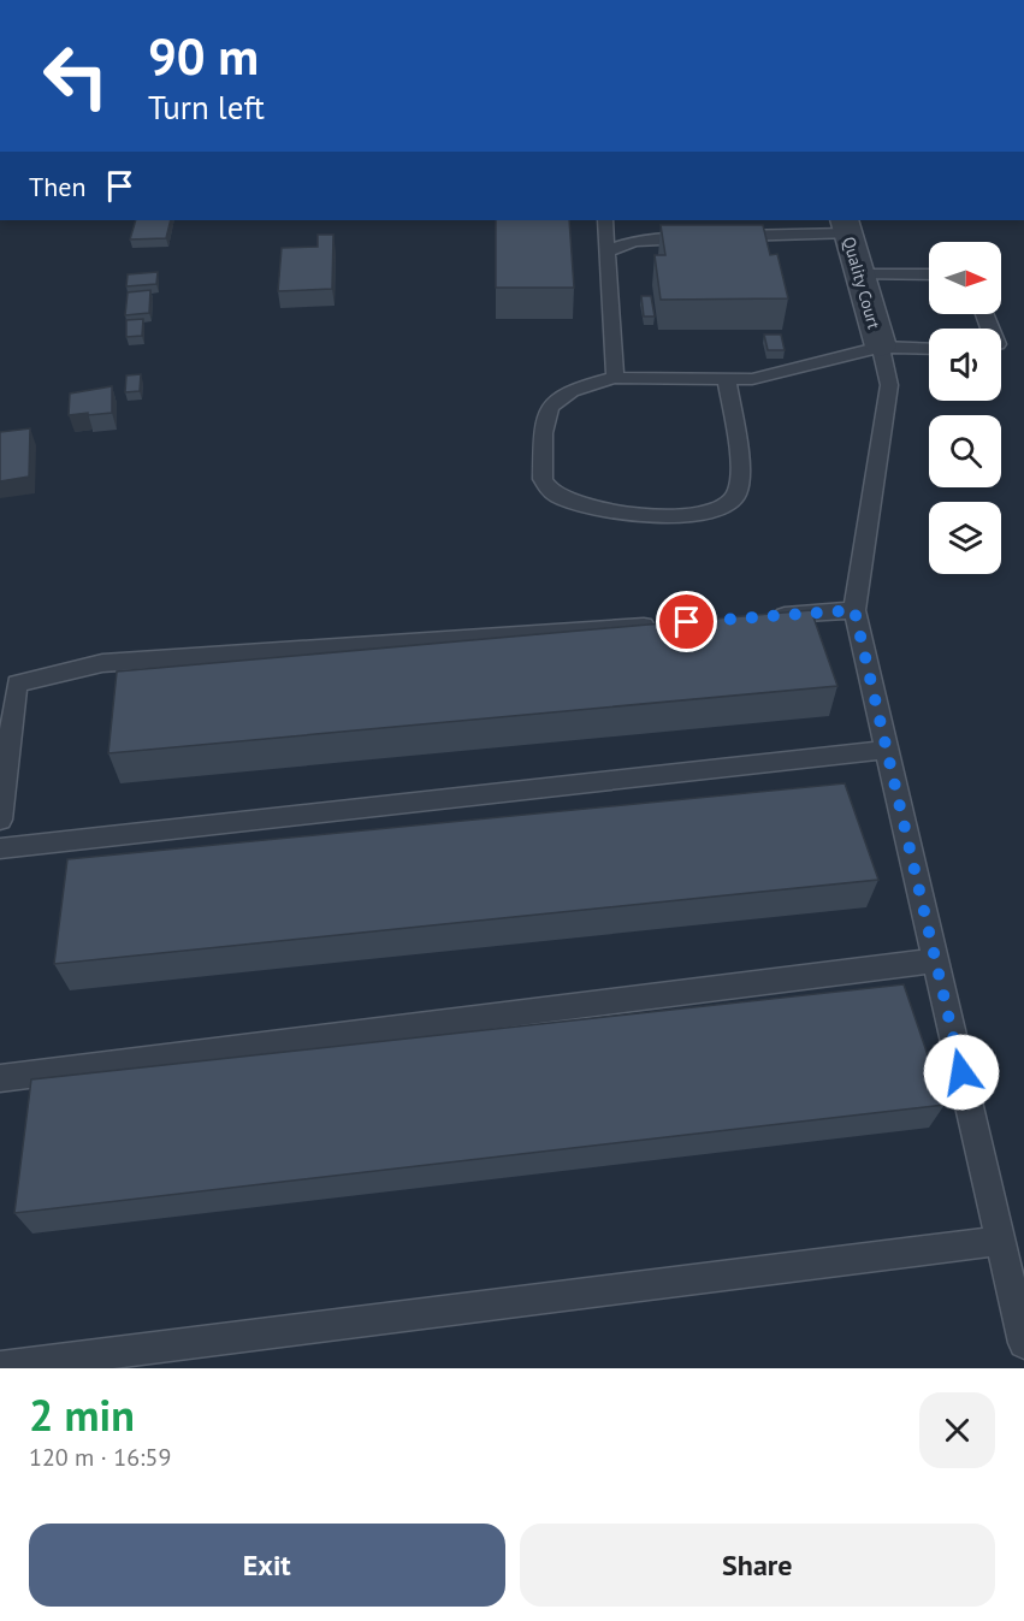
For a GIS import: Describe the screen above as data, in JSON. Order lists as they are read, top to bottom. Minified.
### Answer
{"streets":{"street":["Quality Court"]},"north":"right","page":{"turn":["90 m","Turn left"],"then":"Then","heading":["2 min","120 m · 16:59"],"buttons":["Exit","Share"]}}
